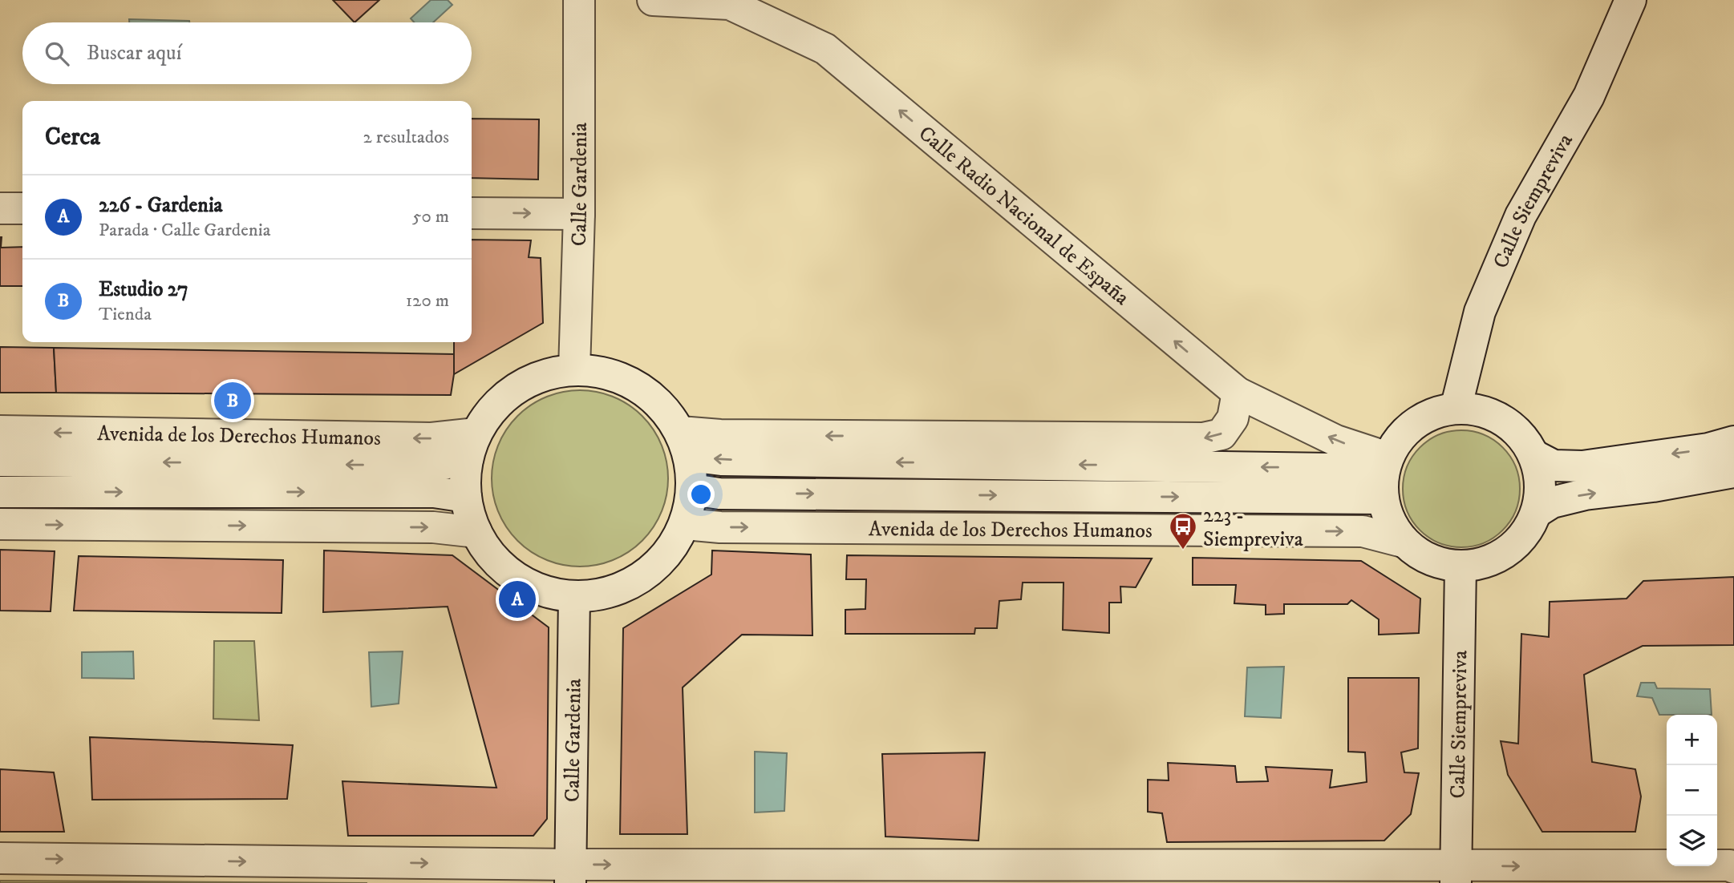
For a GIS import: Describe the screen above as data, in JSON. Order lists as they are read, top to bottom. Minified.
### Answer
{"streets":{"street":["Calle Gardenia","Calle Siempreviva","Calle Radio Nacional de España","Avenida de los Derechos Humanos"]},"crossings":[["Calle Siempreviva","Calle Radio Nacional de España"],["Calle Siempreviva","Avenida de los Derechos Humanos"],["Calle Radio Nacional de España","Avenida de los Derechos Humanos"]],"one_way":["Calle Radio Nacional de España"],"places":{"bus stop":["223 - Siempreviva"]},"page":{"search":"Buscar aquí","heading":["Cerca","2 resultados"],"list":[{"mark":"A","name":"226 - Gardenia","note":"Parada · Calle Gardenia","value":"50 m"},{"mark":"B","name":"Estudio 27","note":"Tienda","value":"120 m"}],"pins":["B","A"],"map_buttons":["+","−"]}}
